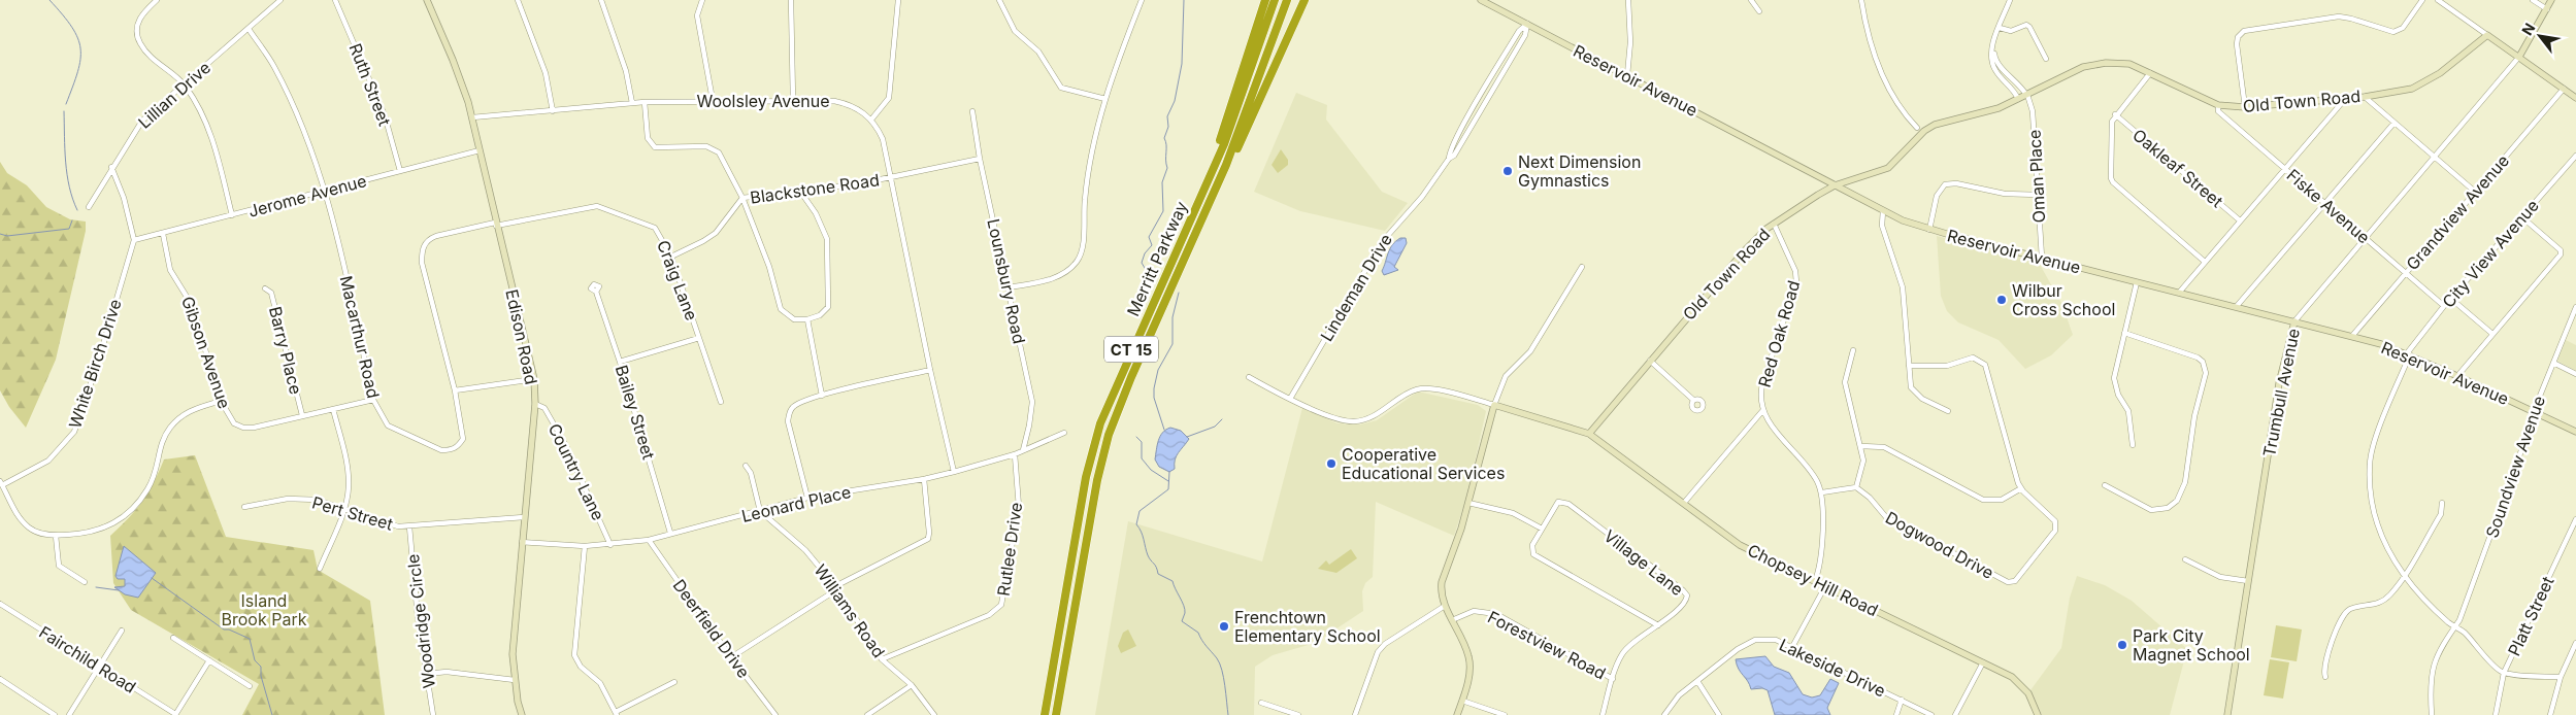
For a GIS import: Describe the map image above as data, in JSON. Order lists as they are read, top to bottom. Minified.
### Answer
{"streets":{"highway":["Merritt Parkway","CT 15"],"main road":["Reservoir Avenue","Old Town Road","Edison Road","Trumbull Avenue","Chopsey Hill Road"],"street":["Ruth Street","Lillian Drive","Woolsley Avenue","Oakleaf Street","Oman Place","Blackstone Road","Jerome Avenue","Fiske Avenue","Grandview Avenue","City View Avenue","Craig Lane","Lounsbury Road","Lindeman Drive","Red Oak Road","Macarthur Road","Barry Place","Gibson Avenue","White Birch Drive","Bailey Street","Soundview Avenue","Country Lane","Leonard Place","Pert Street","Dogwood Drive","Rutlee Drive","Village Lane","Williams Road","Platt Street","Woodridge Circle","Deerfield Drive","Forestview Road","Fairchild Road","Lakeside Drive"]},"crossings":[["Reservoir Avenue","Old Town Road"],["Reservoir Avenue","Oman Place"],["Reservoir Avenue","Grandview Avenue"],["Reservoir Avenue","City View Avenue"],["Reservoir Avenue","Lindeman Drive"],["Reservoir Avenue","Trumbull Avenue"],["Reservoir Avenue","Soundview Avenue"],["Ruth Street","Jerome Avenue"],["Lillian Drive","Macarthur Road"],["Woolsley Avenue","Blackstone Road"],["Woolsley Avenue","Edison Road"],["Woolsley Avenue","Leonard Place"],["Old Town Road","Oman Place"],["Old Town Road","Fiske Avenue"],["Old Town Road","Red Oak Road"],["Old Town Road","Chopsey Hill Road"],["Blackstone Road","Craig Lane"],["Blackstone Road","Lounsbury Road"],["Jerome Avenue","Macarthur Road"],["Jerome Avenue","Edison Road"],["Jerome Avenue","Gibson Avenue"],["Jerome Avenue","White Birch Drive"],["Fiske Avenue","Grandview Avenue"],["Fiske Avenue","City View Avenue"],["Fiske Avenue","Trumbull Avenue"],["City View Avenue","Soundview Avenue"],["City View Avenue","Platt Street"],["Craig Lane","Macarthur Road"],["Craig Lane","Edison Road"],["Lounsbury Road","Leonard Place"],["Red Oak Road","Chopsey Hill Road"],["Macarthur Road","Edison Road"],["Macarthur Road","Gibson Avenue"],["Edison Road","Country Lane"],["Edison Road","Leonard Place"],["Edison Road","Pert Street"],["Barry Place","Gibson Avenue"],["Bailey Street","Leonard Place"],["Country Lane","Leonard Place"],["Leonard Place","Rutlee Drive"],["Leonard Place","Williams Road"],["Leonard Place","Deerfield Drive"],["Pert Street","Woodridge Circle"],["Rutlee Drive","Williams Road"],["Village Lane","Forestview Road"]],"parks":["Island Brook Park"],"places":["Next Dimension Gymnastics","Wilbur Cross School","Cooperative Educational Services","Frenchtown Elementary School","Park City Magnet School"],"north":"top left"}
